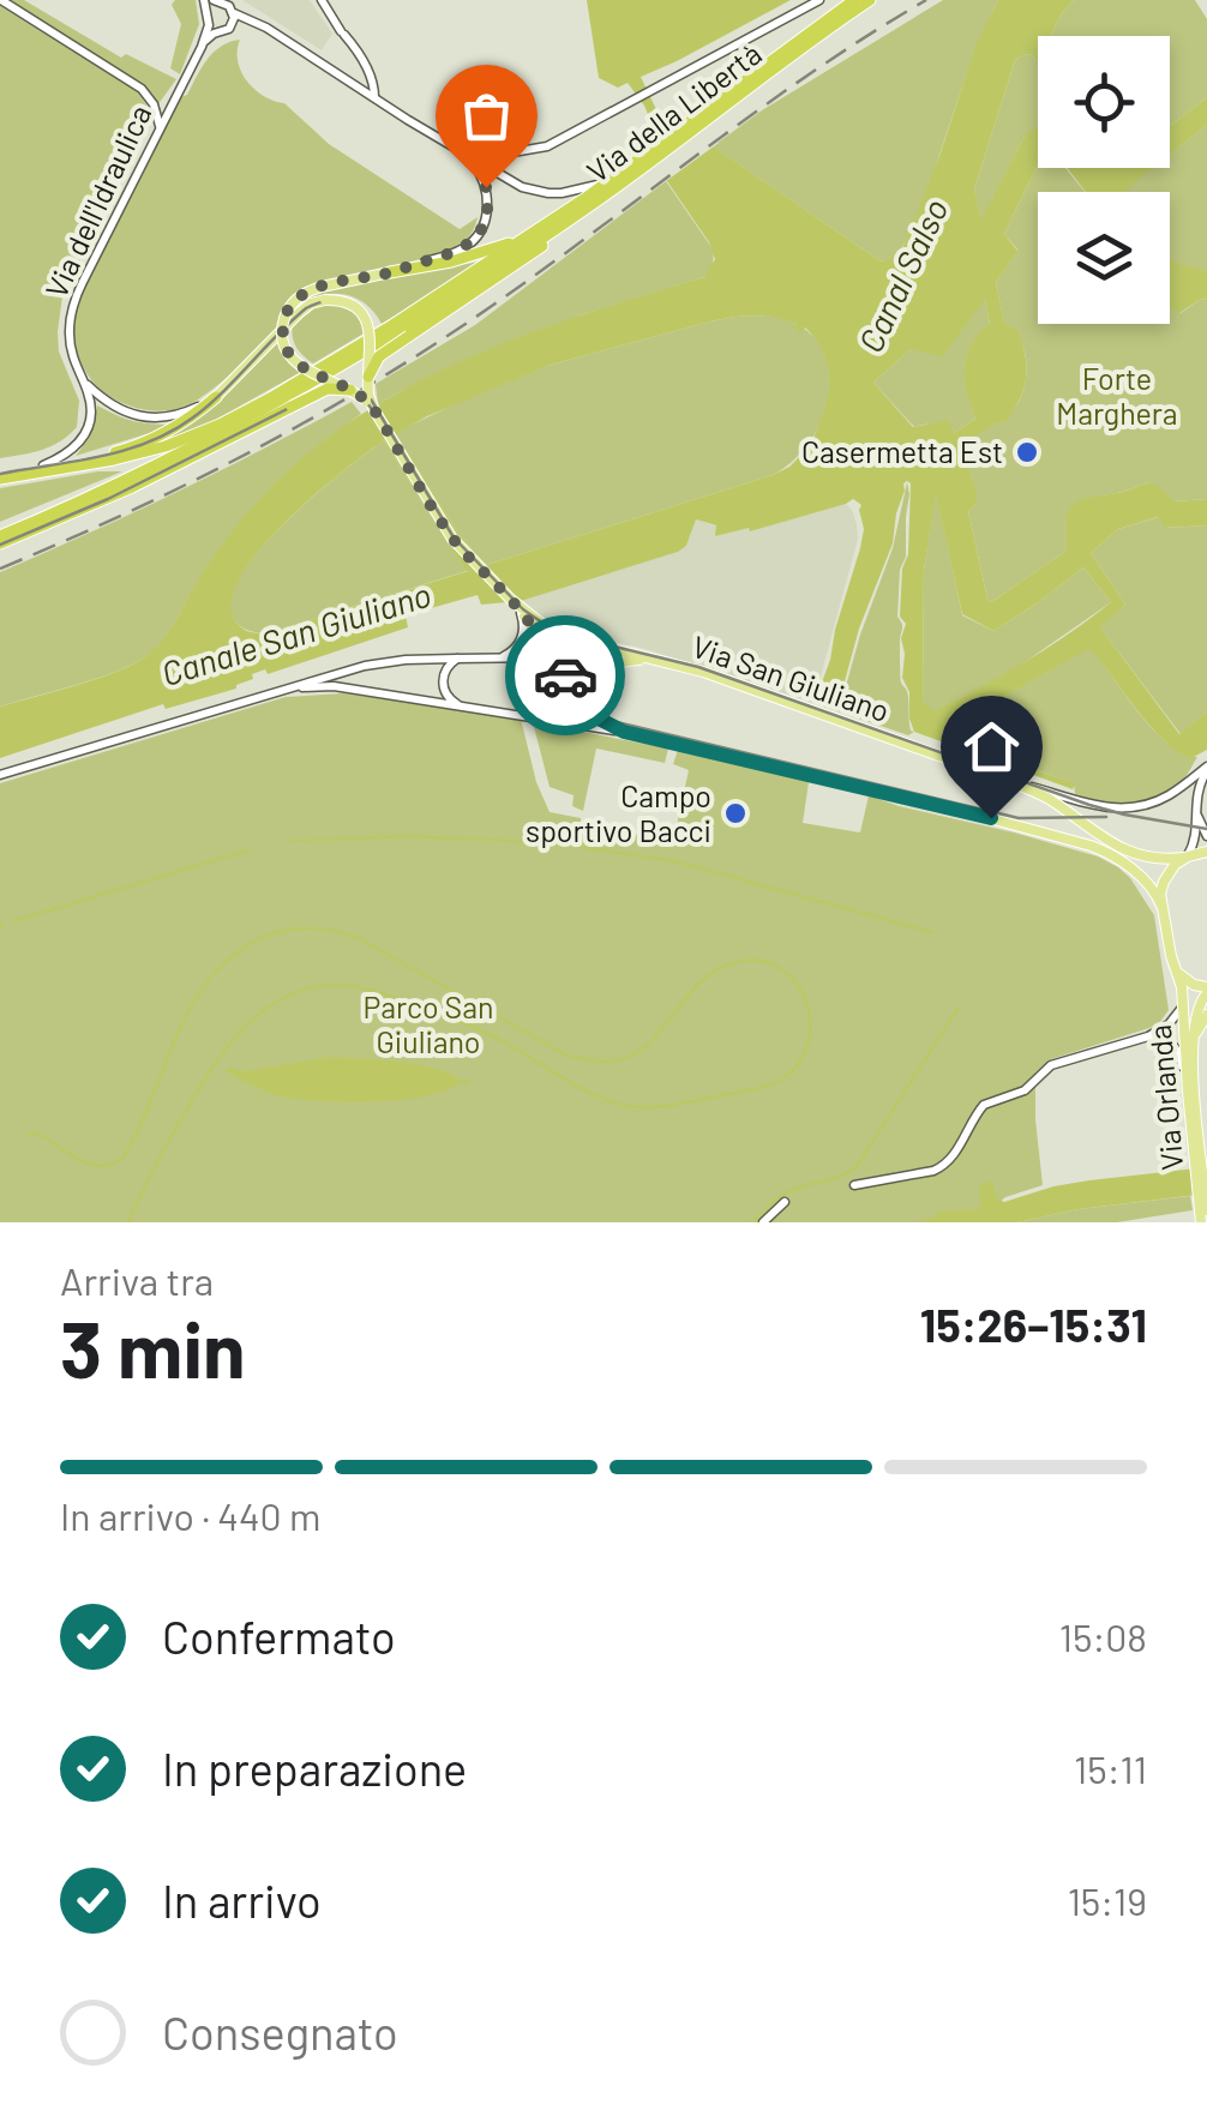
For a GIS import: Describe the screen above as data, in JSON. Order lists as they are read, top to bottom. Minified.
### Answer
{"streets":{"highway":["Via della Libertà"],"main road":["Via San Giuliano","Via Orlanda"],"street":["Via dell'Idraulica"]},"crossings":[["Via San Giuliano","Via Orlanda"]],"water":["Canal Salso","Canale San Giuliano"],"parks":["Forte Marghera","Parco San Giuliano"],"places":["Casermetta Est","Campo sportivo Bacci"],"page":{"heading":["3 min","Arriva tra","15:26–15:31"],"bar":"In arrivo · 440 m","list":[["Confermato","15:08"],["In preparazione","15:11"],["In arrivo","15:19"],"Consegnato"]}}
